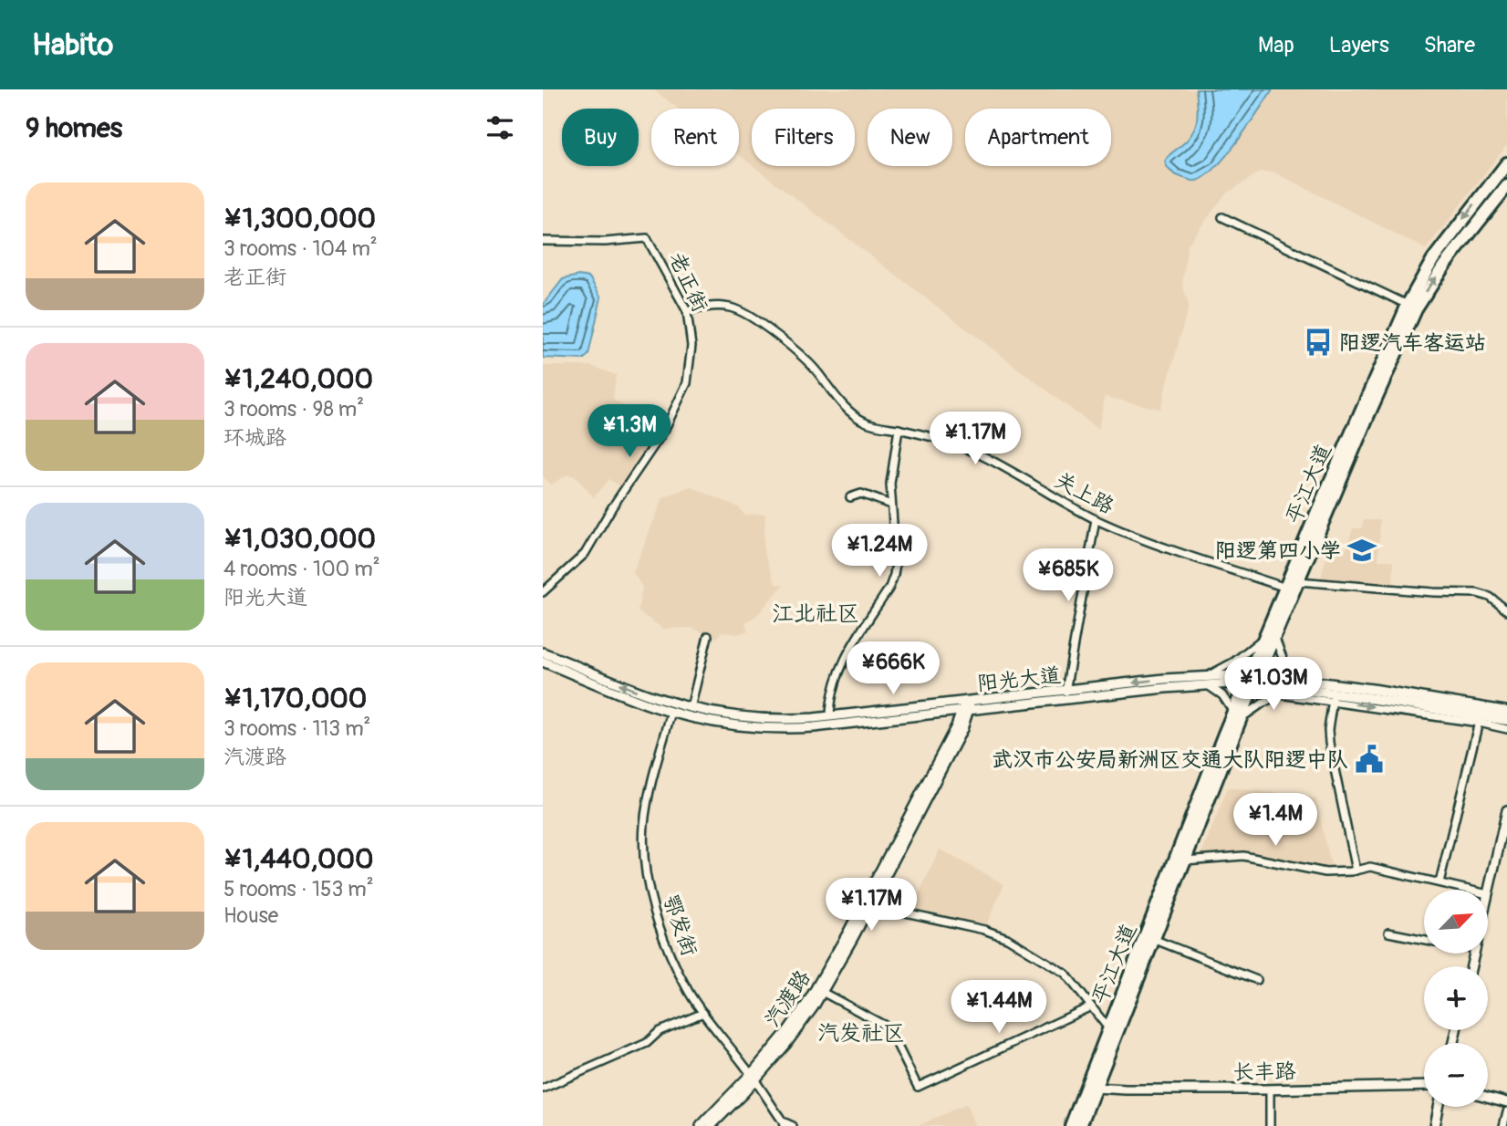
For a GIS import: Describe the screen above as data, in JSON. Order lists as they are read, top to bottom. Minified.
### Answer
{"streets":{"highway":["平江大道"],"main road":["阳光大道"],"street":["老正街","关上路","鄂发街","汽渡路","长丰路"]},"crossings":[["老正街","关上路"],["平江大道","关上路"],["平江大道","阳光大道"],["平江大道","长丰路"],["阳光大道","鄂发街"],["阳光大道","汽渡路"],["鄂发街","汽渡路"]],"districts":["江北社区","汽发社区"],"places":{"bus stop":["阳逻汽车客运站"],"school or university":["阳逻第四小学"],"public building":["武汉市公安局新洲区交通大队阳逻中队"]},"north":"top right","page":{"header":"Habito","nav":["Map","Layers","Share"],"heading":"9 homes","chip":["Buy","Rent","Filters","New","Apartment"],"list":[{"name":"¥1,300,000","note":"3 rooms · 104 m² · 老正街"},{"name":"¥1,240,000","note":"3 rooms · 98 m² · 环城路"},{"name":"¥1,030,000","note":"4 rooms · 100 m² · 阳光大道"},{"name":"¥1,170,000","note":"3 rooms · 113 m² · 汽渡路"},{"name":"¥1,440,000","note":"5 rooms · 153 m² · House"}],"price":["¥1.3M","¥1.17M","¥1.24M","¥685K","¥666K","¥1.03M","¥1.4M","¥1.17M","¥1.44M"],"map_buttons":["+","−"]}}
